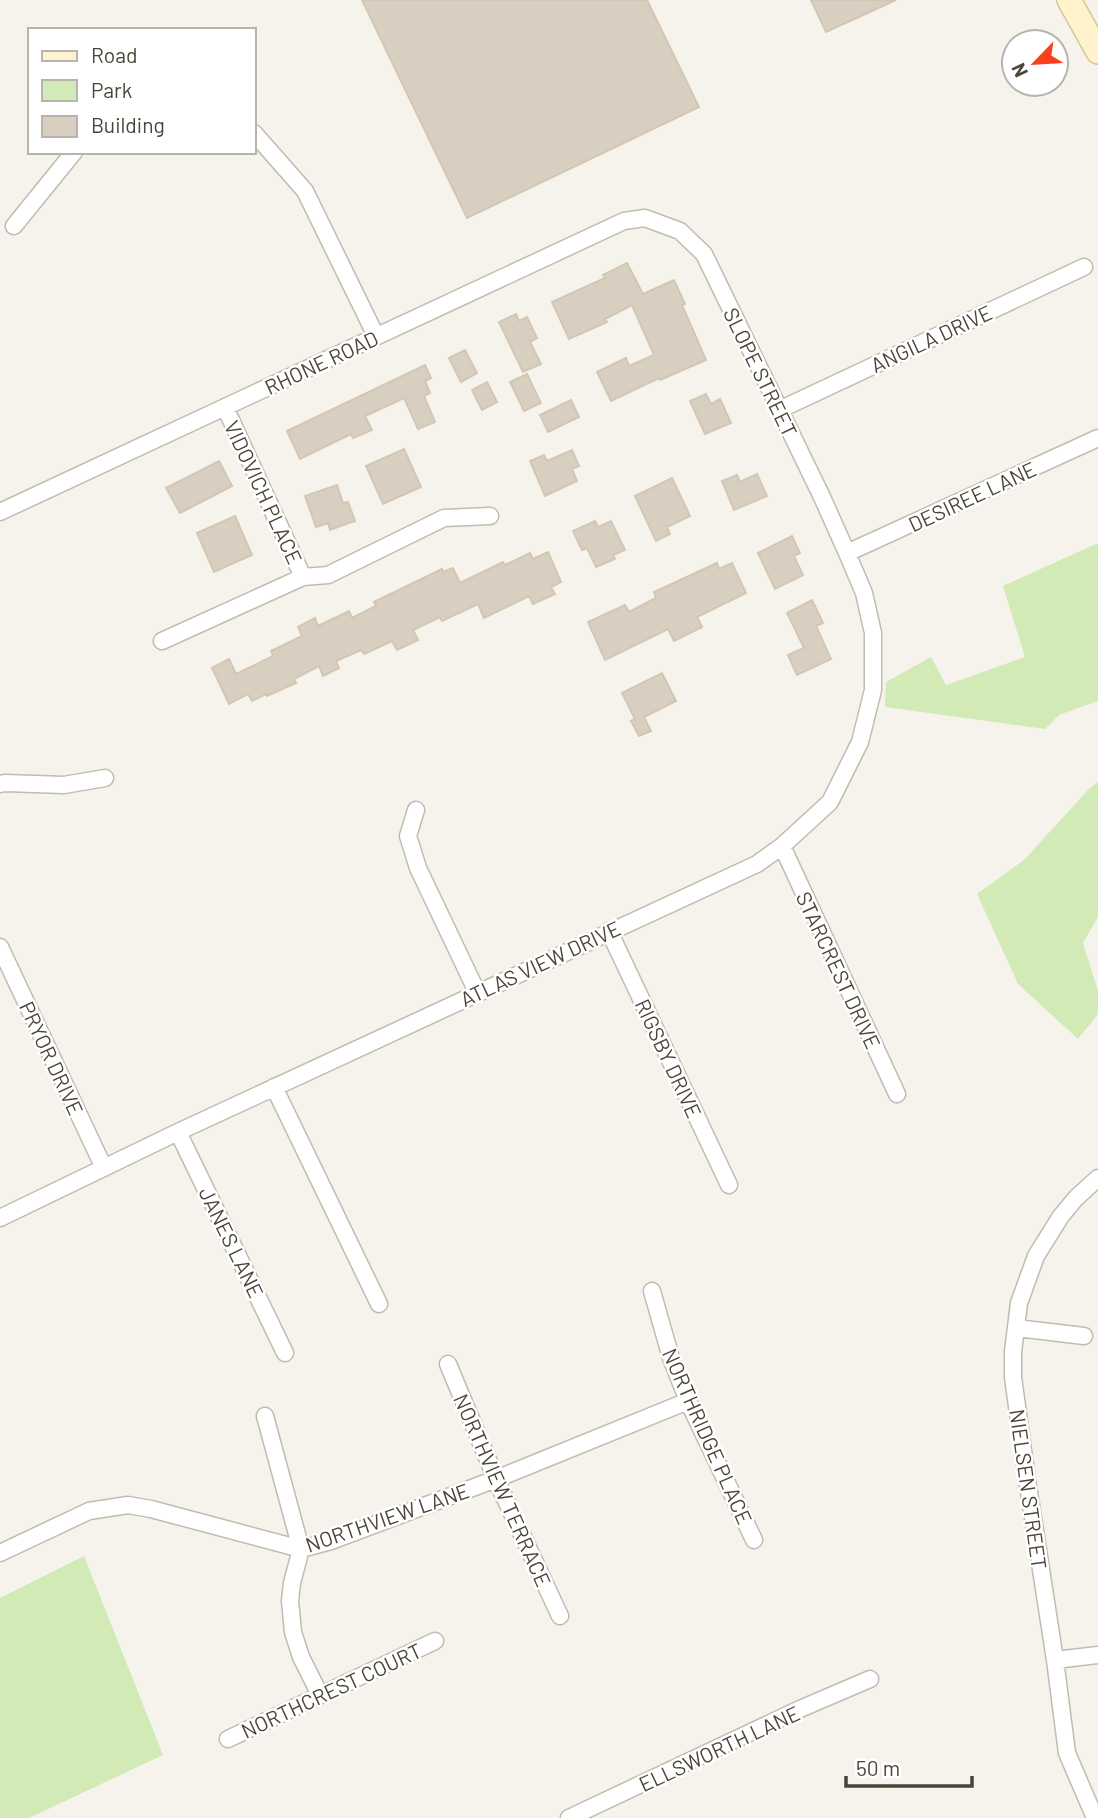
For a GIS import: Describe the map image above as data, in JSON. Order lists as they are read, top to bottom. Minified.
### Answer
{"streets":{"street":["ANGILA DRIVE","RHONE ROAD","SLOPE STREET","VIDOVICH PLACE","DESIREE LANE","ATLAS VIEW DRIVE","STARCREST DRIVE","PRYOR DRIVE","RIGSBY DRIVE","JANES LANE","NORTHRIDGE PLACE","NIELSEN STREET","NORTHVIEW TERRACE","NORTHVIEW LANE","NORTHCREST COURT","ELLSWORTH LANE"]},"crossings":[["ANGILA DRIVE","SLOPE STREET"],["RHONE ROAD","SLOPE STREET"],["RHONE ROAD","VIDOVICH PLACE"],["SLOPE STREET","DESIREE LANE"],["SLOPE STREET","ATLAS VIEW DRIVE"],["DESIREE LANE","ATLAS VIEW DRIVE"],["ATLAS VIEW DRIVE","STARCREST DRIVE"],["ATLAS VIEW DRIVE","PRYOR DRIVE"],["ATLAS VIEW DRIVE","RIGSBY DRIVE"],["ATLAS VIEW DRIVE","JANES LANE"],["NORTHRIDGE PLACE","NORTHVIEW LANE"],["NORTHVIEW TERRACE","NORTHVIEW LANE"]],"legend":["Road","Park","Building"],"scale_bar":"50 m","north":"bottom left"}
